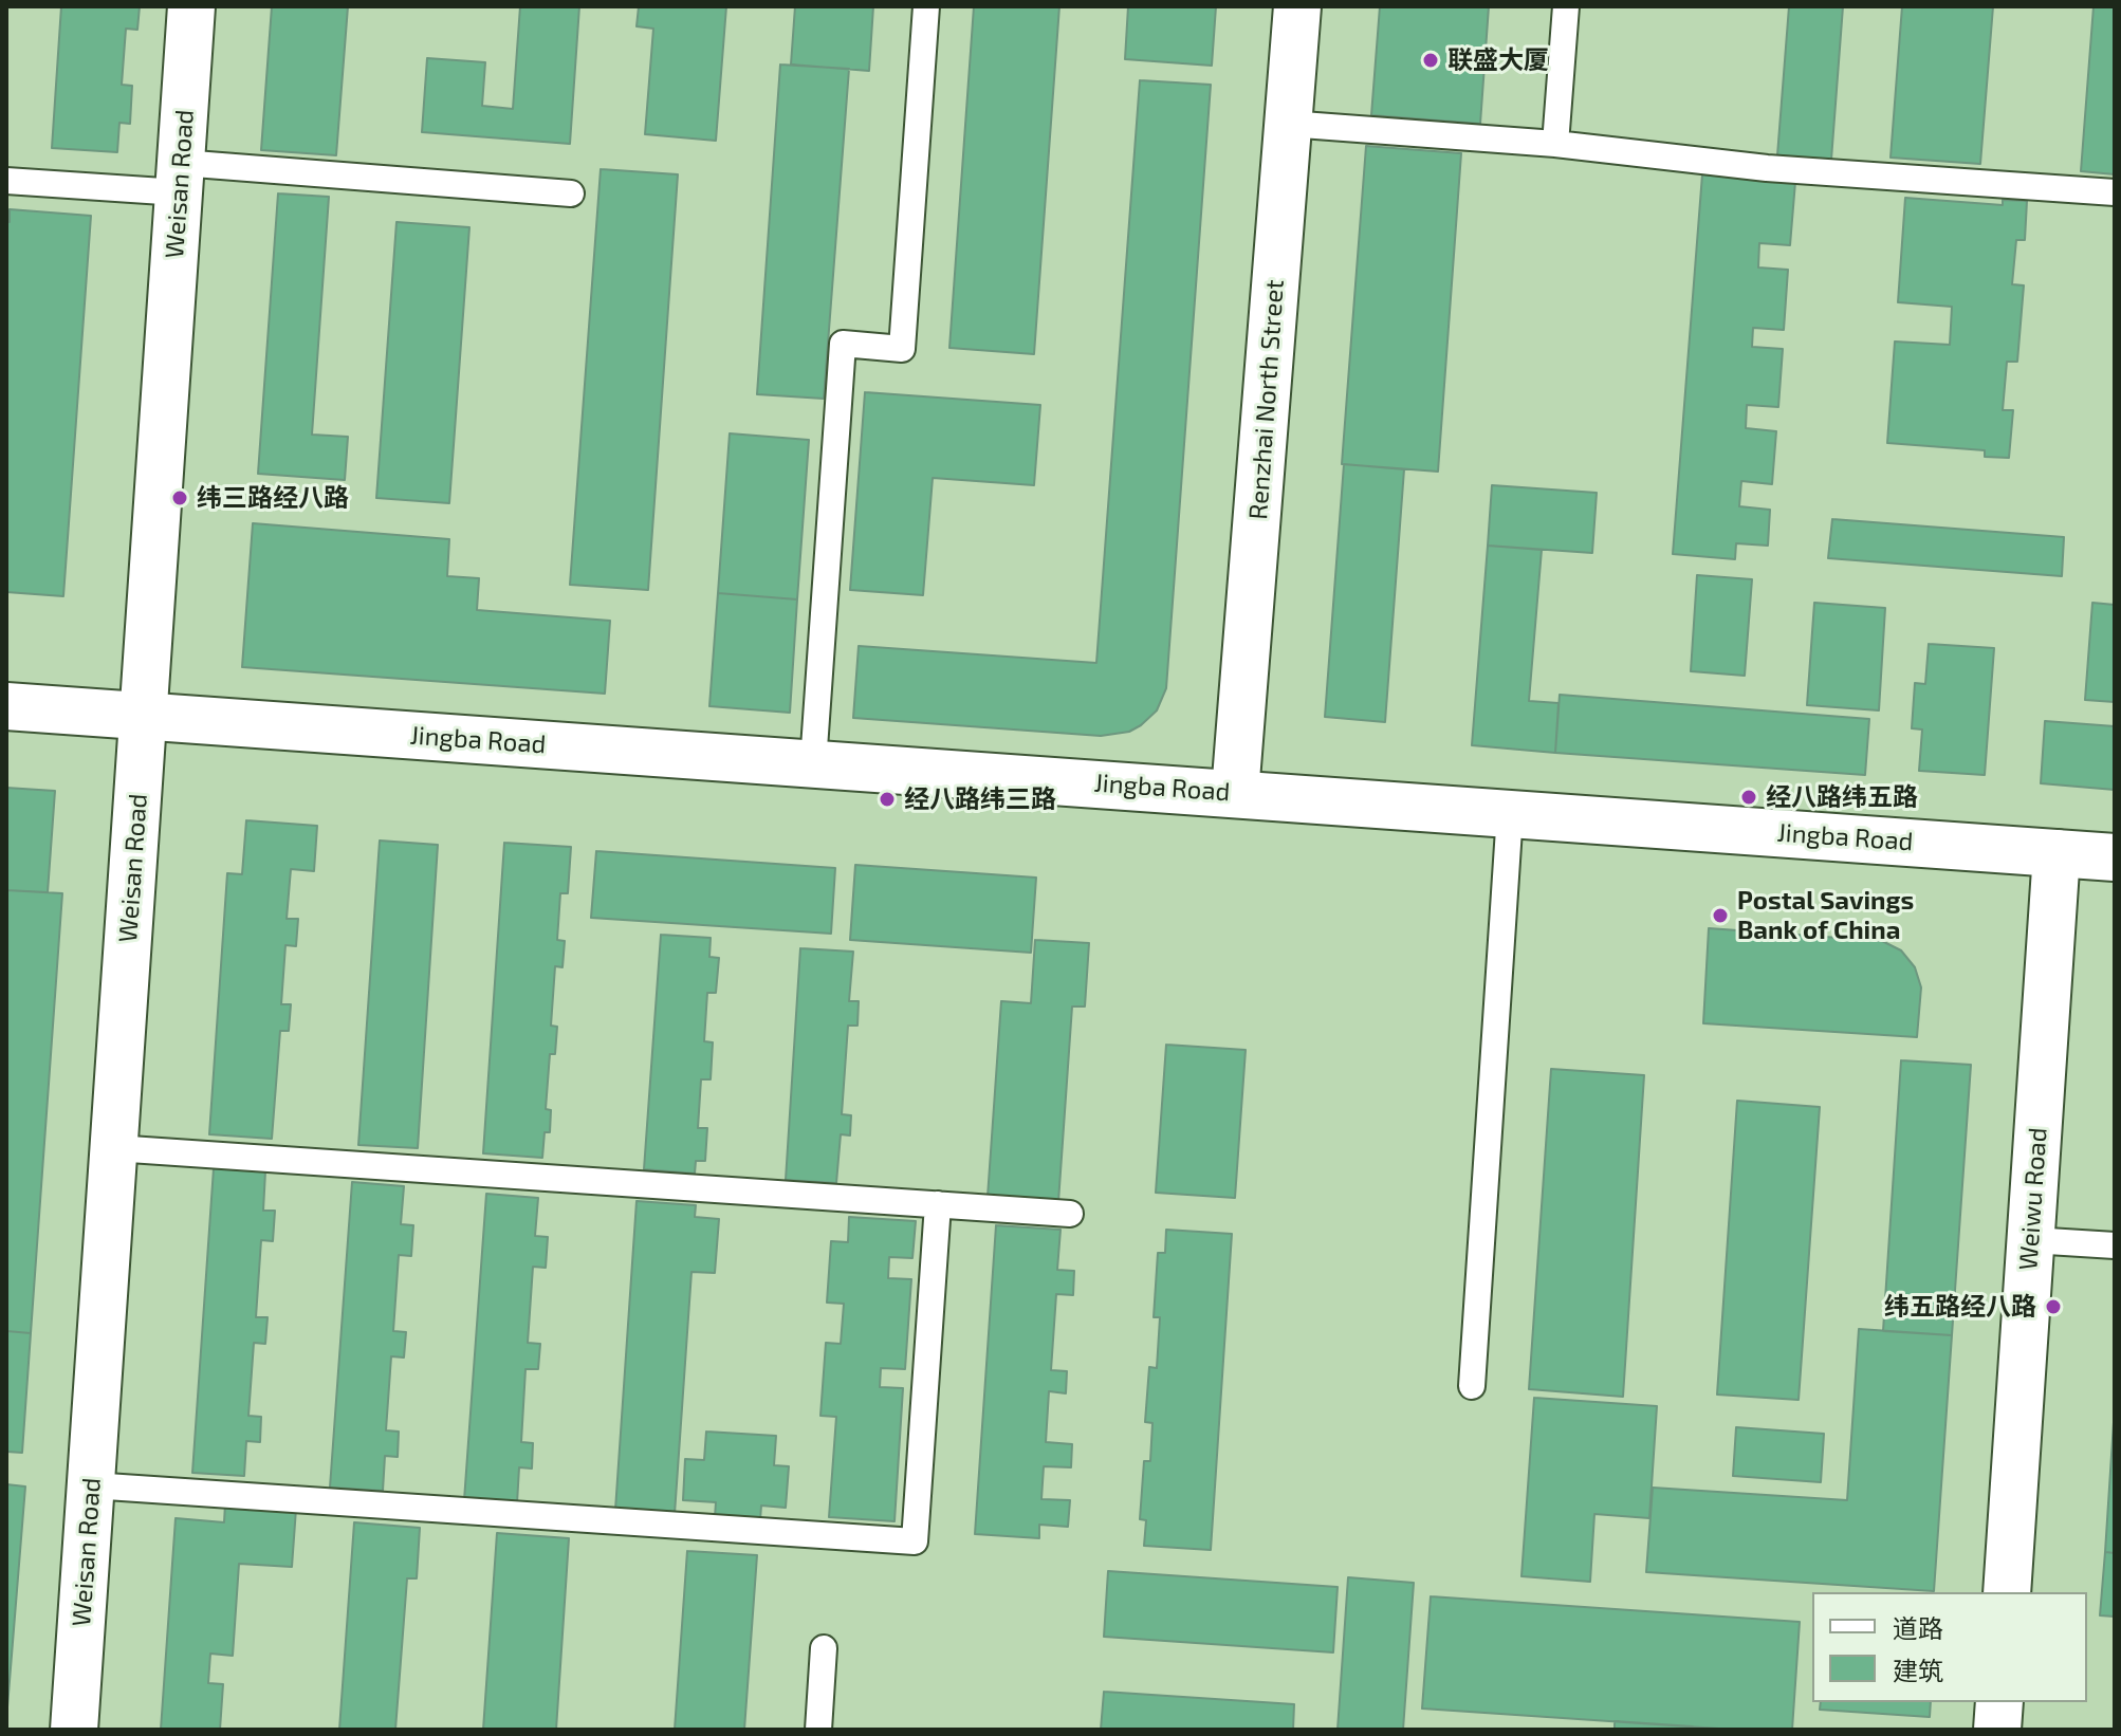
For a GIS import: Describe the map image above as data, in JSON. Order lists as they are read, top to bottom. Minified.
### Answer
{"streets":{"street":["Weisan Road","Renzhai North Street","Jingba Road","Weiwu Road"]},"crossings":[["Weisan Road","Jingba Road"],["Renzhai North Street","Jingba Road"],["Jingba Road","Weiwu Road"]],"places":["联盛大厦","纬三路经八路","经八路纬五路","经八路纬三路","Postal Savings Bank of China","纬五路经八路"],"legend":["道路","建筑"]}
